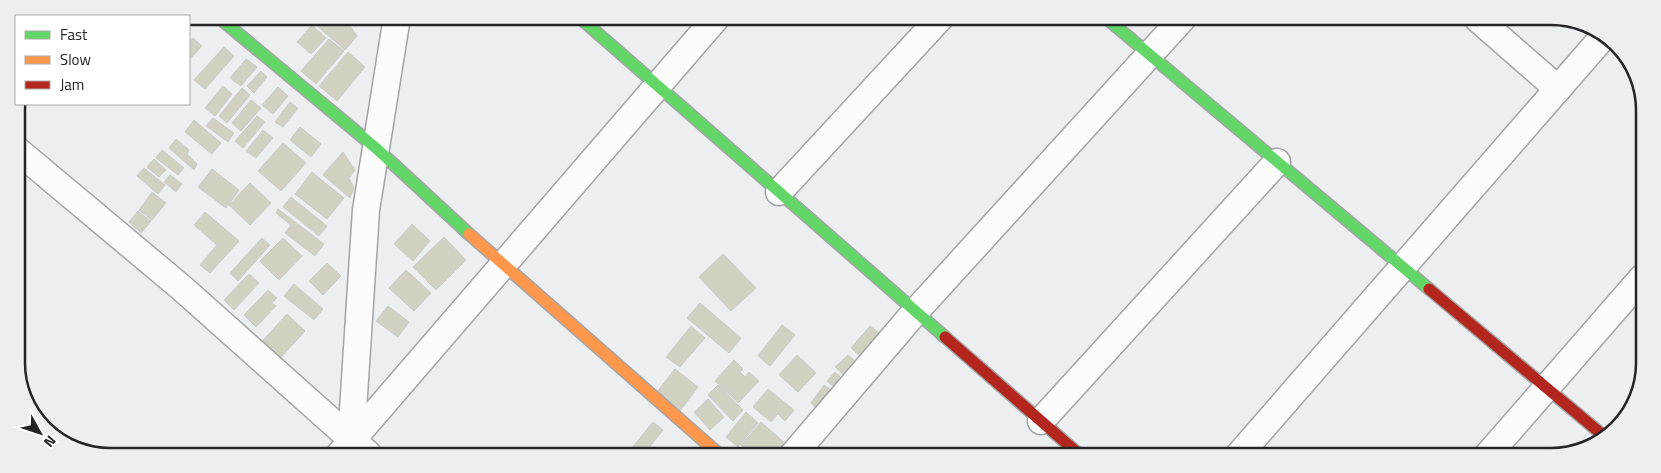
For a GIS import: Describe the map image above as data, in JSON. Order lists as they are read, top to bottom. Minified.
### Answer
{"legend":["Fast","Slow","Jam"],"north":"bottom right"}
